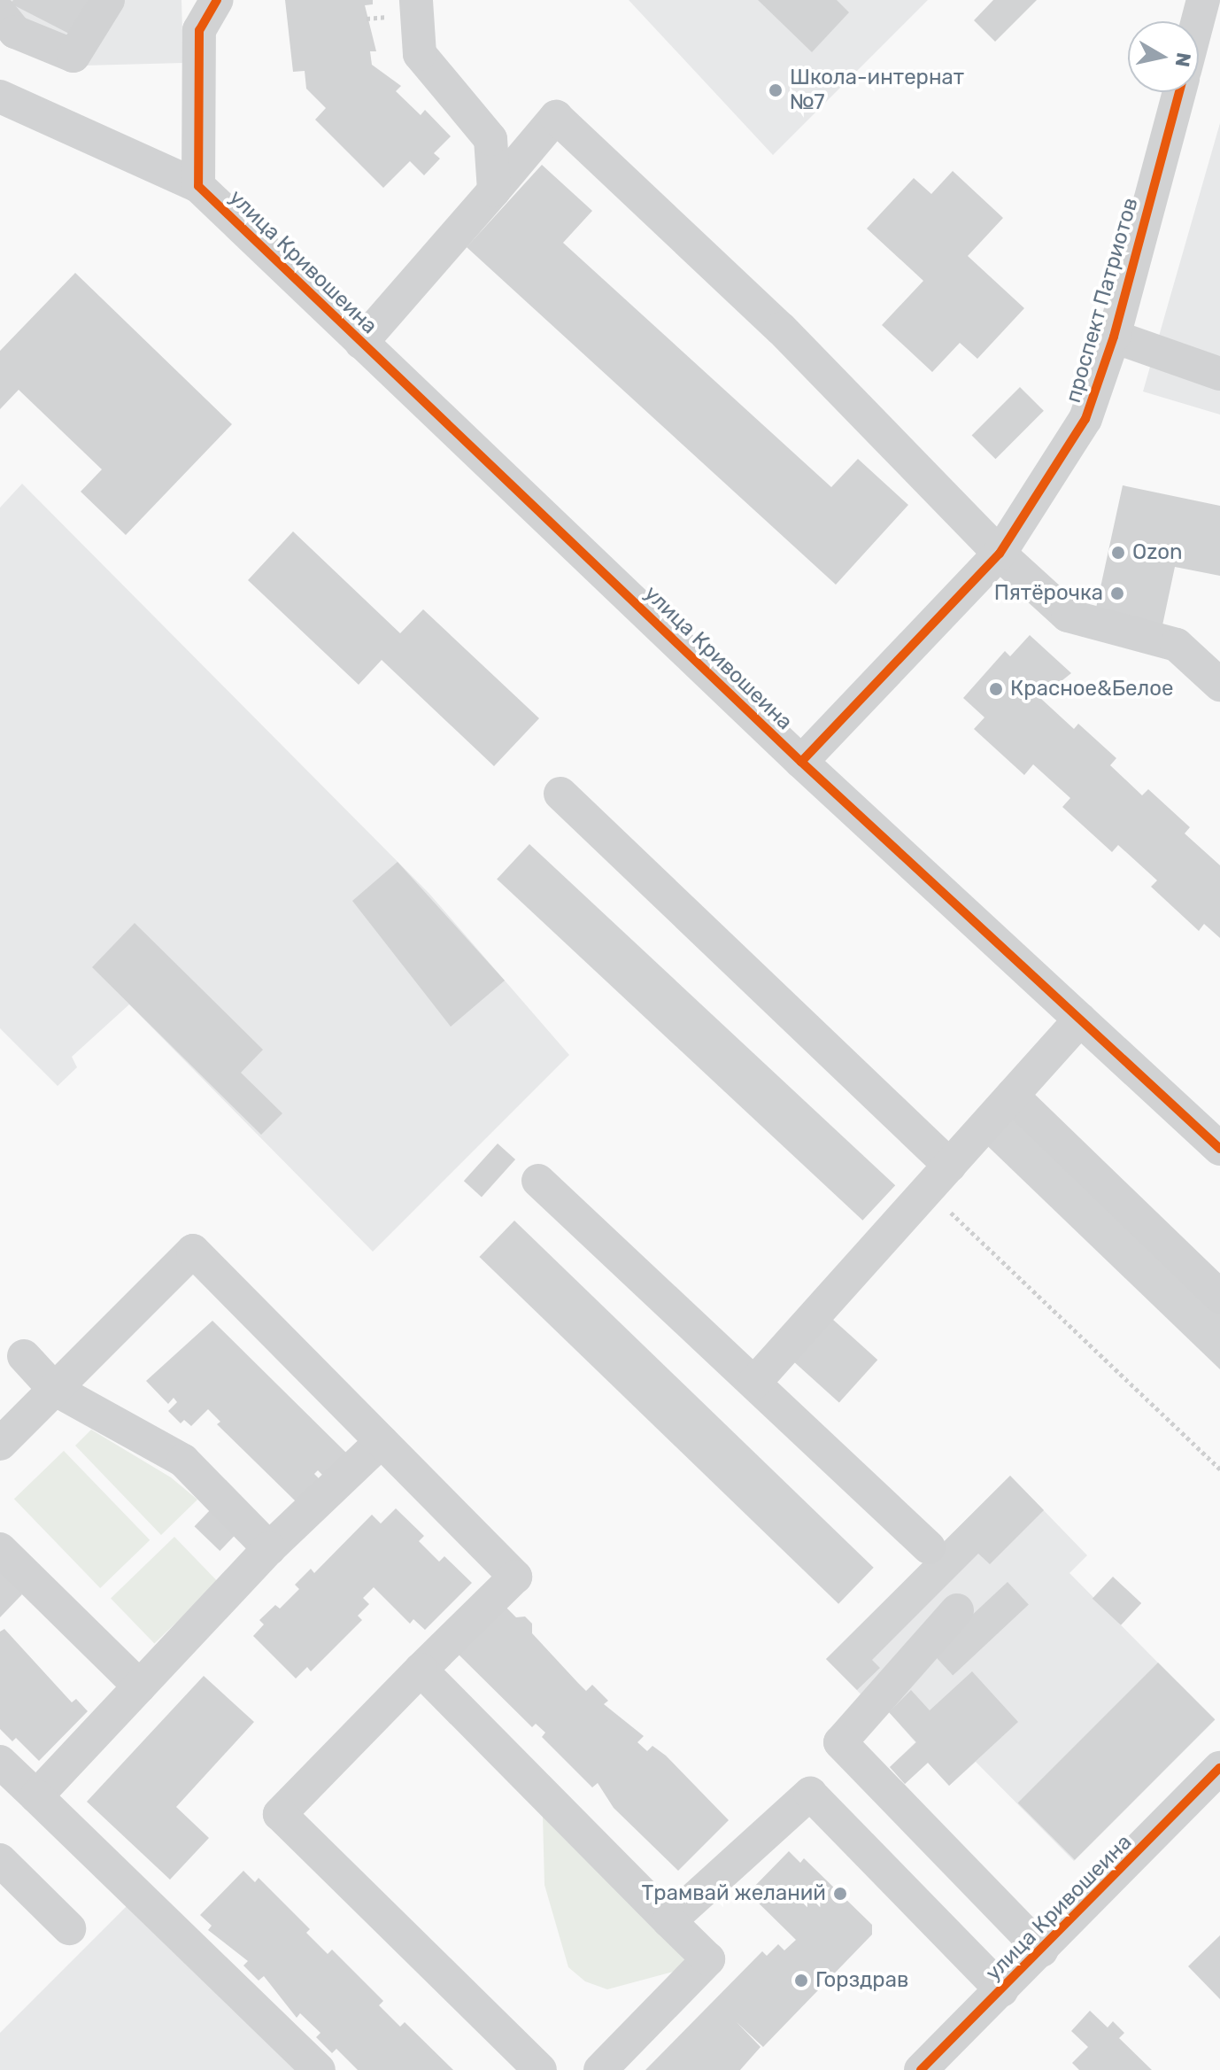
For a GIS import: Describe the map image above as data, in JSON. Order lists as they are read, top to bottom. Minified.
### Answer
{"streets":{"street":["улица Кривошеина","проспект Патриотов"]},"crossings":[["улица Кривошеина","проспект Патриотов"]],"places":["Школа-интернат №7","Ozon","Пятёрочка","Красное&Белое","Трамвай желаний","Горздрав"],"north":"right"}
